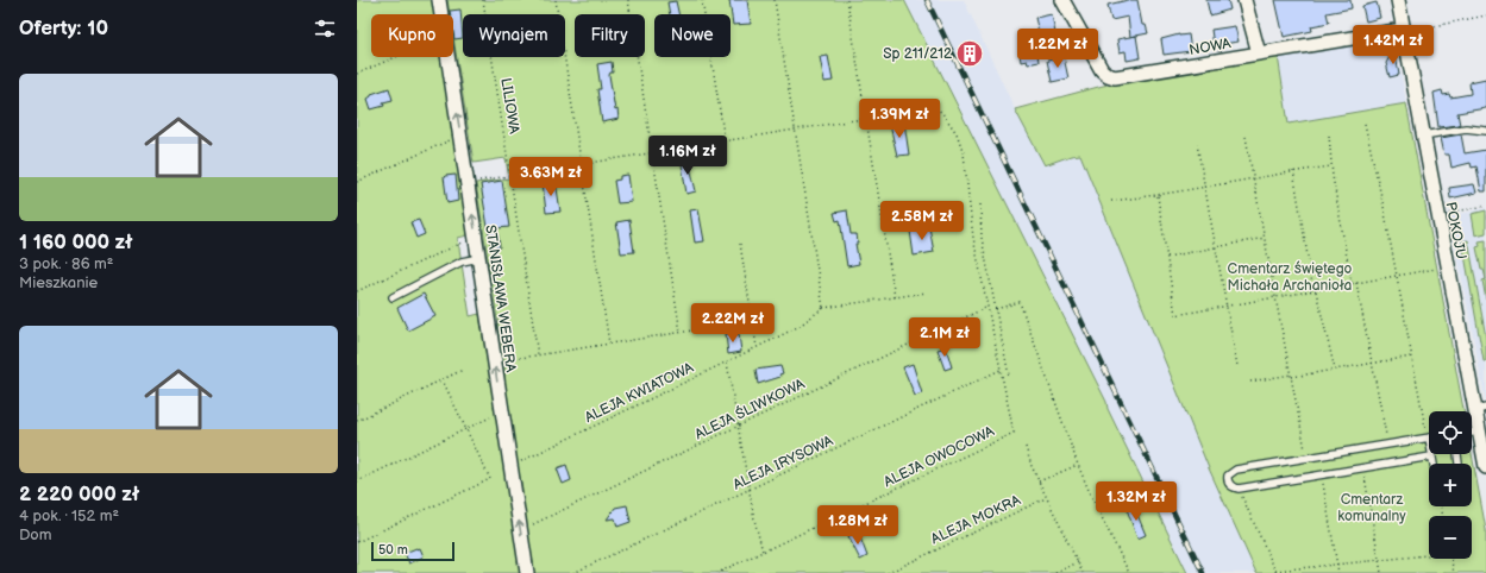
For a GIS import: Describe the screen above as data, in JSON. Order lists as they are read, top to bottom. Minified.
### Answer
{"streets":{"street":["NOWA","POKOJU","STANISŁAWA WEBERA"],"path":["LILIOWA","ALEJA KWIATOWA","ALEJA ŚLIWKOWA","ALEJA OWOCOWA","ALEJA IRYSOWA","ALEJA MOKRA"]},"crossings":[["NOWA","POKOJU"],["STANISŁAWA WEBERA","ALEJA KWIATOWA"],["STANISŁAWA WEBERA","ALEJA ŚLIWKOWA"],["ALEJA OWOCOWA","ALEJA IRYSOWA"]],"one_way":["STANISŁAWA WEBERA"],"parks":["Cmentarz świętego Michała Archanioła","Cmentarz komunalny"],"places":{"building":["Sp 211/212"]},"scale_bar":"50 m","page":{"heading":"Oferty: 10","chip":["Kupno","Wynajem","Filtry","Nowe"],"price":["1.42M zł","1.22M zł","1.39M zł","1.16M zł","3.63M zł","2.58M zł","2.22M zł","2.1M zł","1.32M zł","1.28M zł"],"list":[{"name":"1 160 000 zł","note":"3 pok. · 86 m² · Mieszkanie"},{"name":"2 220 000 zł","note":"4 pok. · 152 m² · Dom"}],"map_buttons":["+","−"],"scale":"50 m"}}
